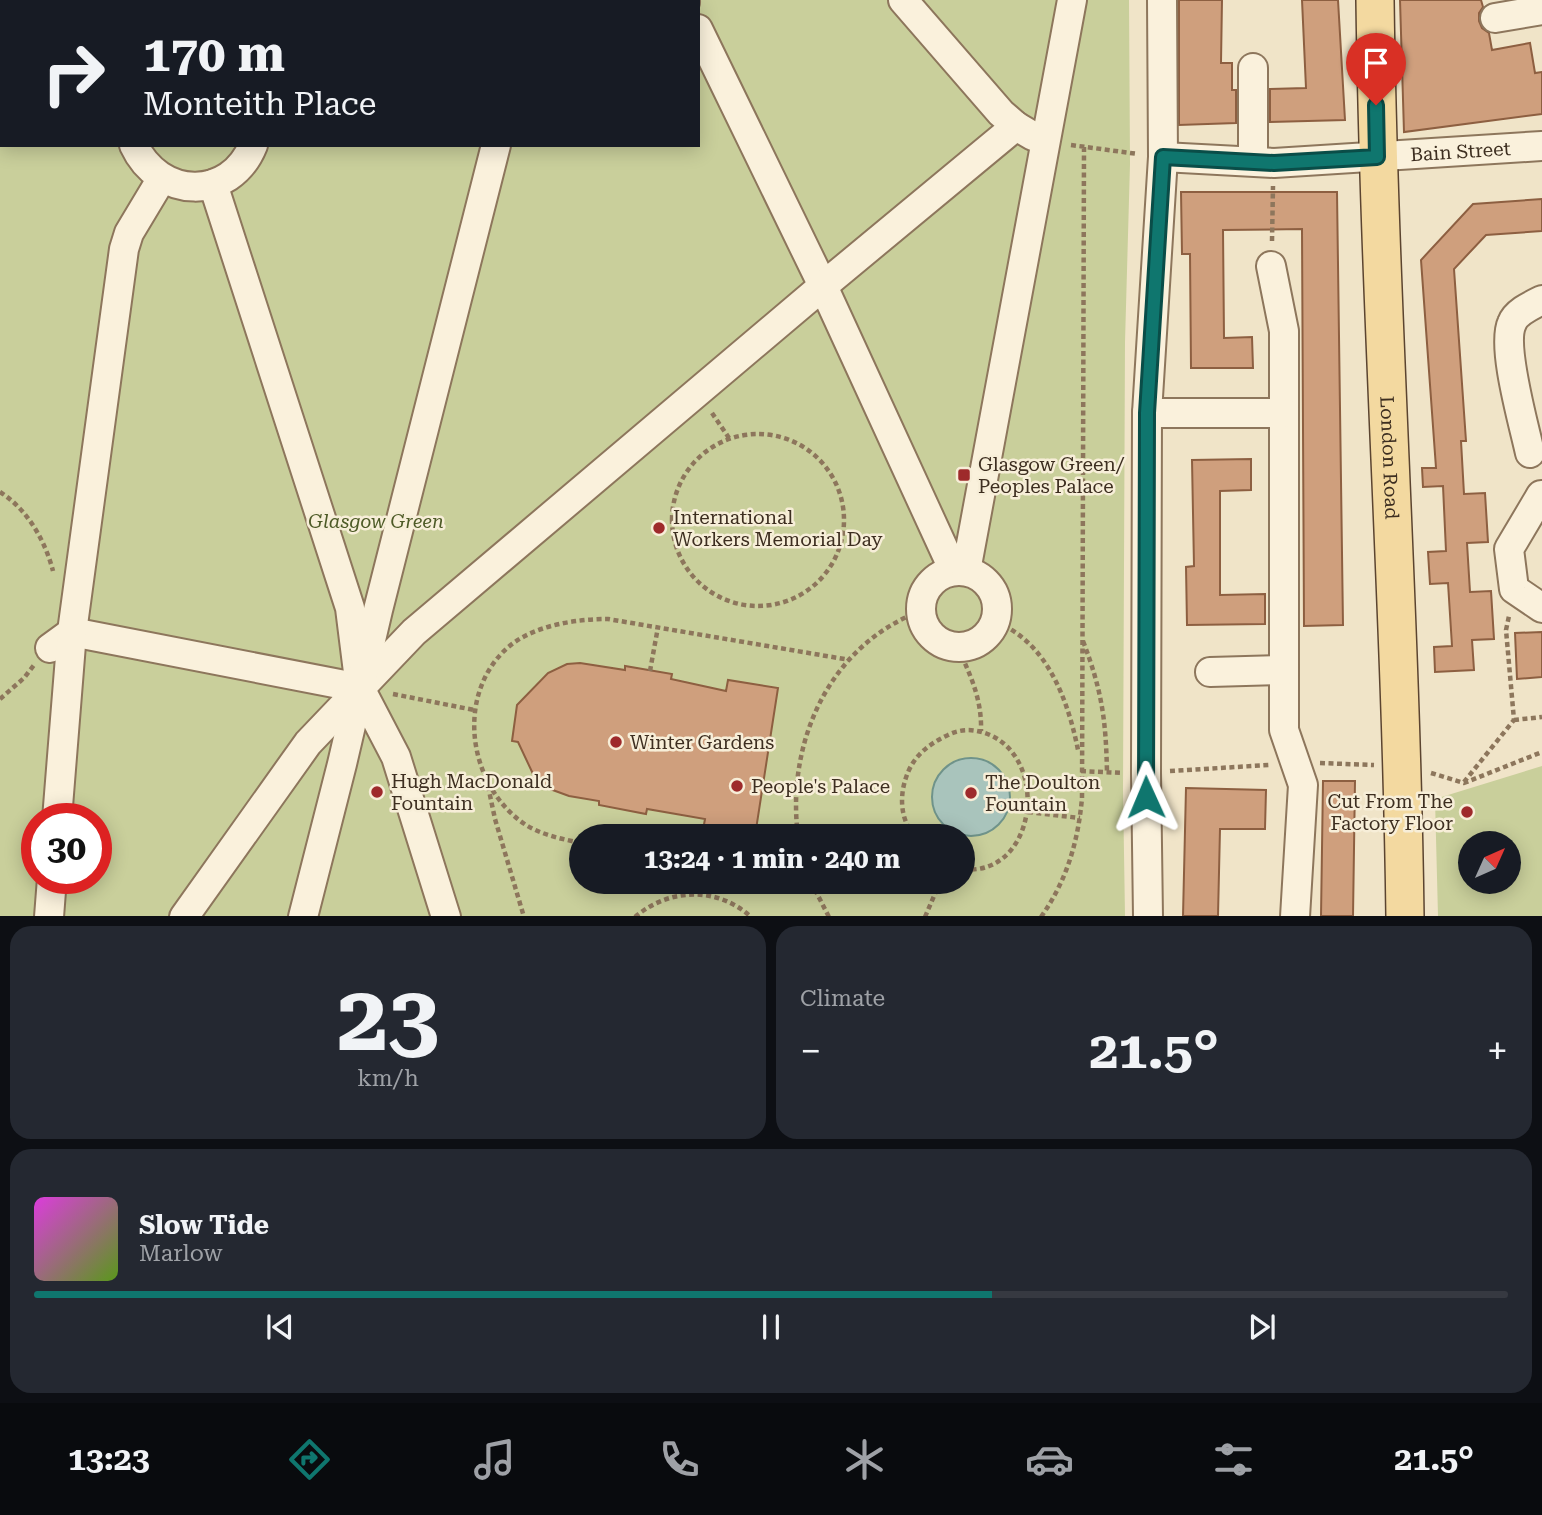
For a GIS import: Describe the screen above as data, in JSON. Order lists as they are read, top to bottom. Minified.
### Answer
{"streets":{"main road":["London Road"],"street":["Bain Street"]},"crossings":[["Bain Street","London Road"]],"parks":["Glasgow Green"],"places":{"transit":["Glasgow Green/ Peoples Palace"],"other":["International Workers Memorial Day","Winter Gardens","People's Palace","Hugh MacDonald Fountain","The Doulton Fountain","Cut From The Factory Floor"]},"north":"top right","page":{"turn":["170 m","Monteith Place"],"limit":"30","trip":"13:24 · 1 min · 240 m","tile":[["23","km/h"],"Climate"],"heat":["−","21.5°","+"],"song":["Slow Tide","Marlow"],"tabs":["13:23","21.5°"]}}
